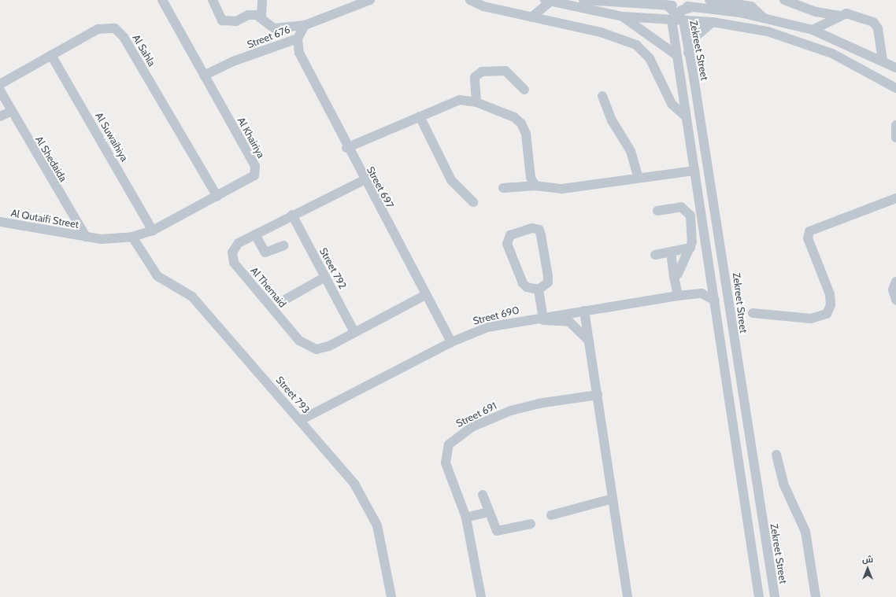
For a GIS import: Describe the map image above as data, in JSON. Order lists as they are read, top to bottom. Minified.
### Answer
{"streets":{"street":["Street 676","Al Sahla","Zekreet Street","Al Suwaihiya","Al Khairiya","Al Shedaida","Street 697","Al Qutaifi Street","Street 792","Al Themaid","Street 690","Street 793","Street 691"]},"crossings":[["Street 676","Al Khairiya"],["Street 676","Street 697"],["Al Sahla","Al Suwaihiya"],["Al Sahla","Al Khairiya"],["Zekreet Street","Street 690"],["Al Suwaihiya","Al Khairiya"],["Al Khairiya","Al Shedaida"],["Al Khairiya","Al Qutaifi Street"],["Al Khairiya","Street 793"],["Al Shedaida","Al Qutaifi Street"],["Street 697","Al Themaid"],["Street 697","Street 690"],["Street 792","Al Themaid"],["Street 690","Street 793"]],"north":"top"}
